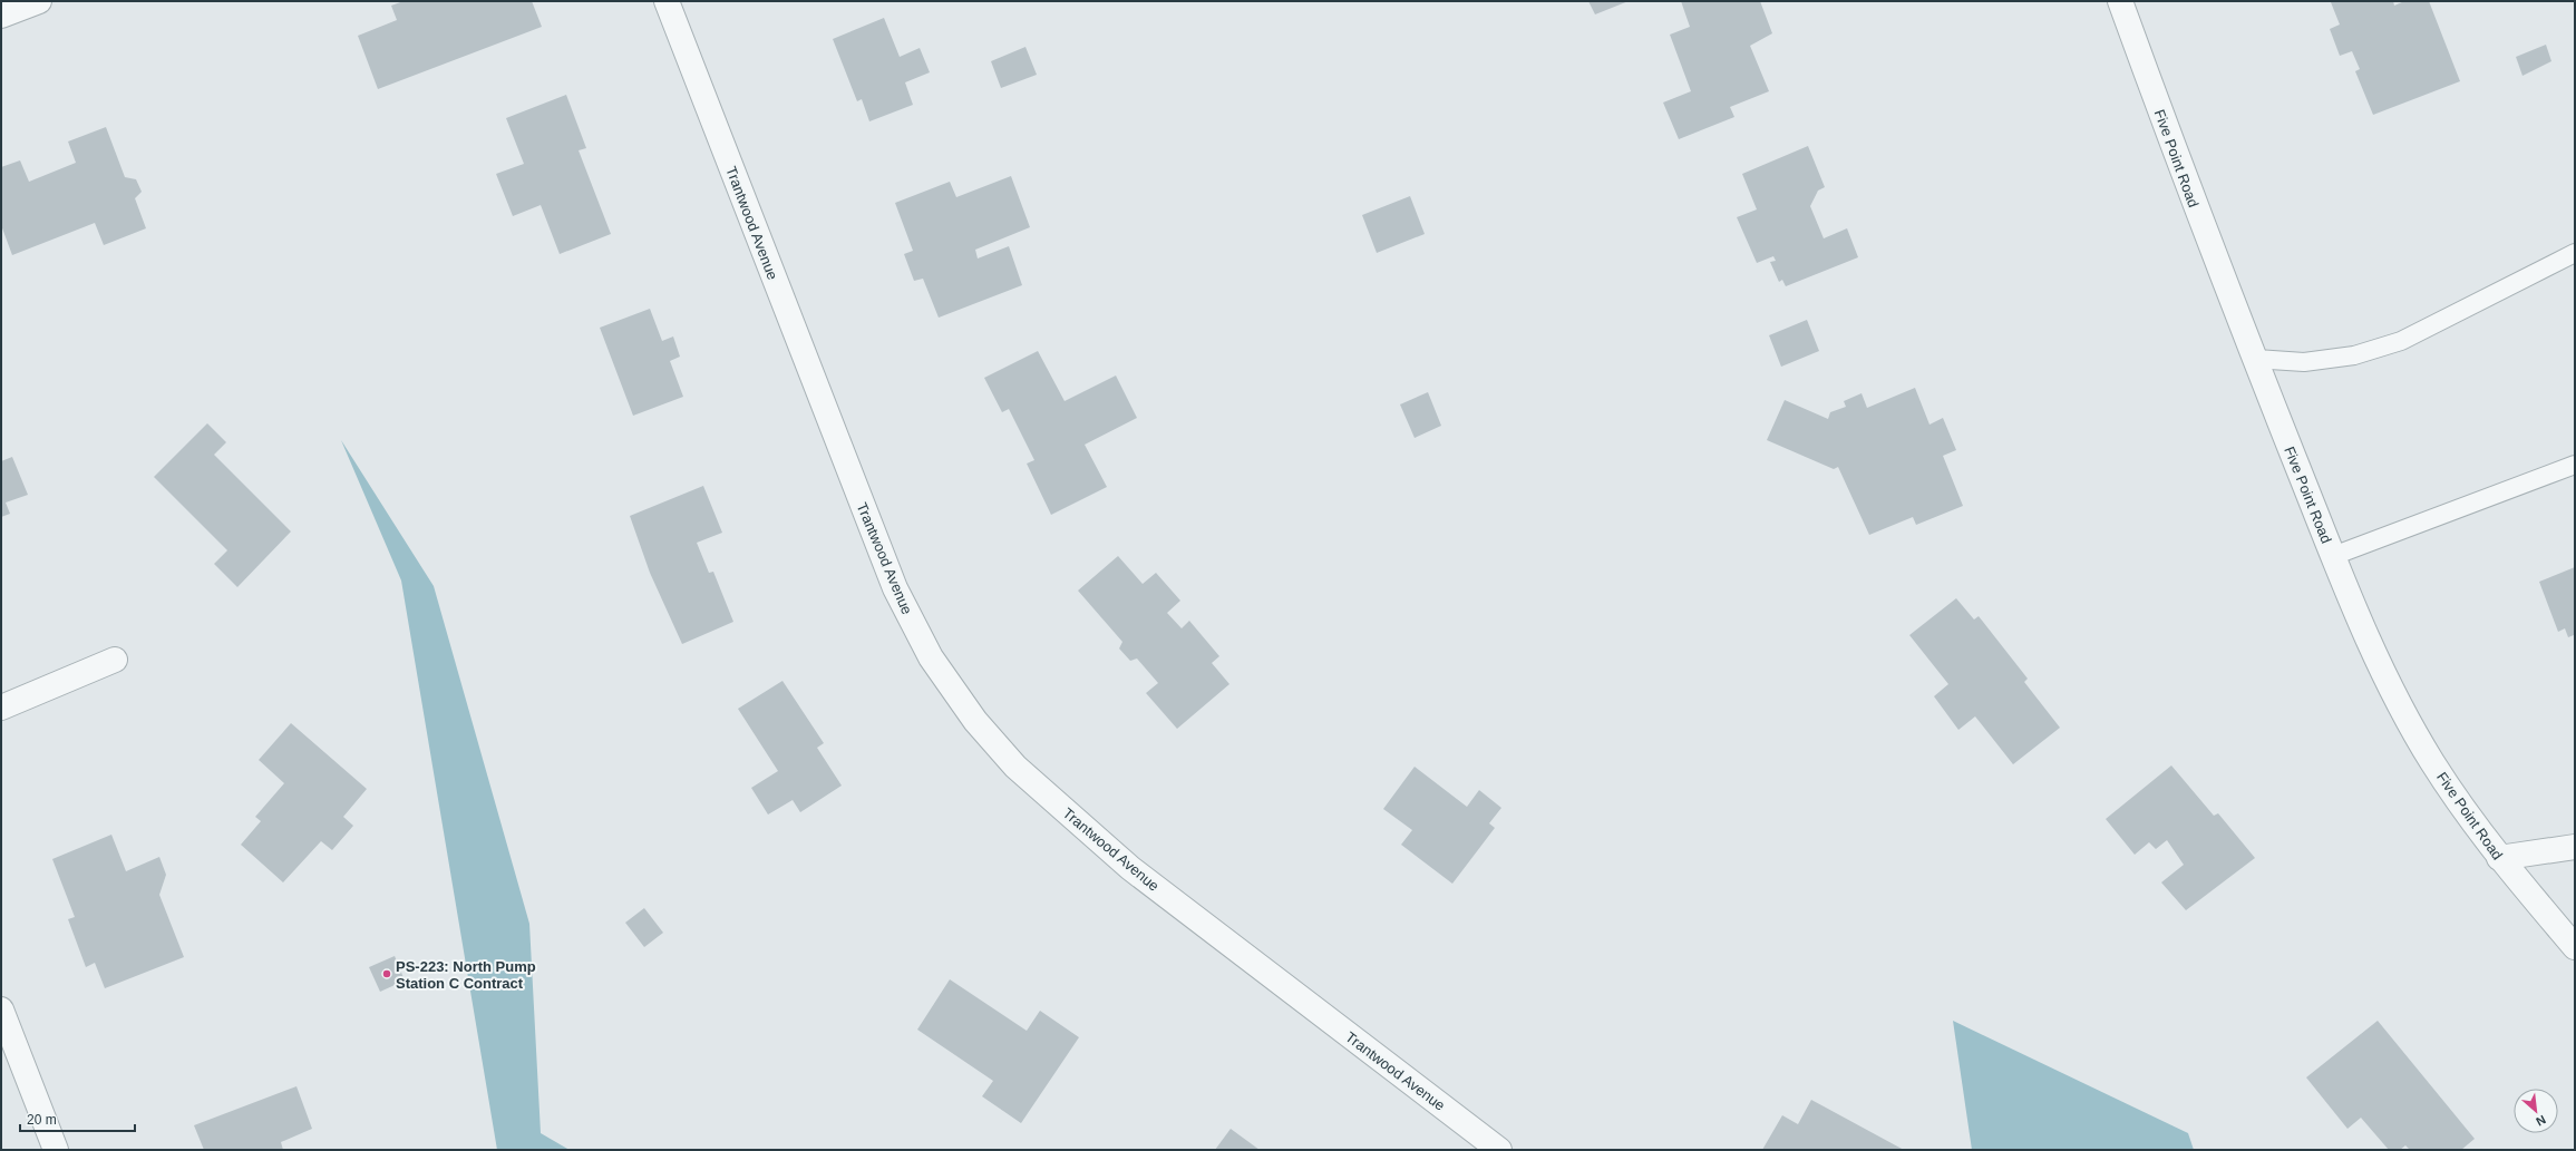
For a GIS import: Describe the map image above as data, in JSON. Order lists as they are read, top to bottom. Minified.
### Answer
{"streets":{"street":["Five Point Road","Trantwood Avenue"]},"places":["PS-223: North Pump Station C Contract"],"scale_bar":"20 m","north":"bottom right"}
